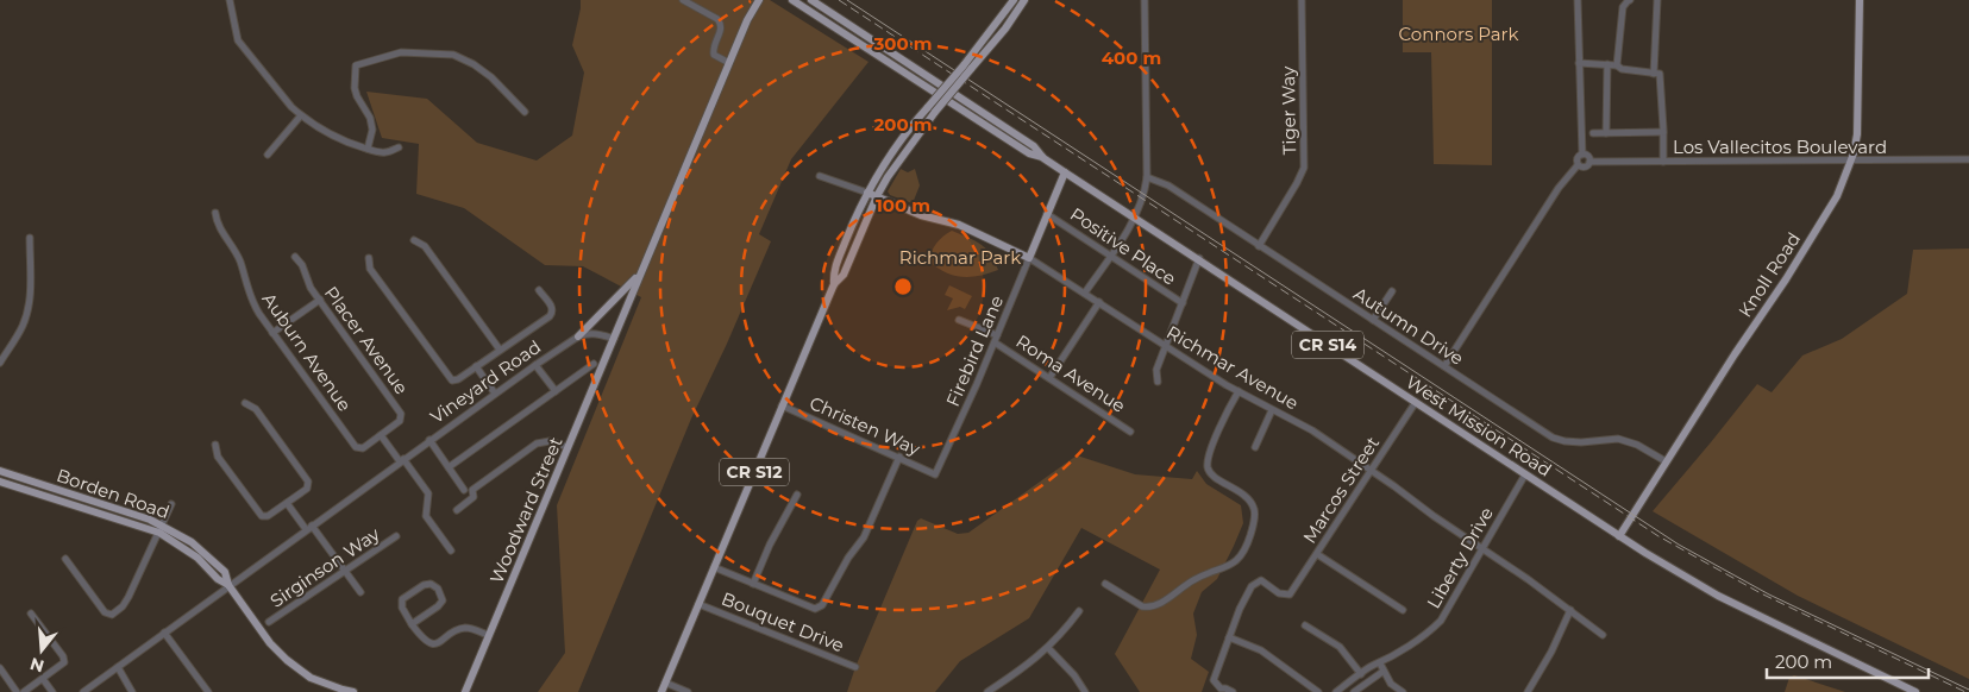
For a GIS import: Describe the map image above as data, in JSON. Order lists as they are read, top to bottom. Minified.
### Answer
{"streets":{"main road":["Knoll Road","CR S14","Firebird Lane","Richmar Avenue","West Mission Road","CR S12","Borden Road","Woodward Street"],"street":["Tiger Way","Los Vallecitos Boulevard","Positive Place","Autumn Drive","Placer Avenue","Auburn Avenue","Roma Avenue","Vineyard Road","Christen Way","Marcos Street","Liberty Drive","Sirginson Way","Bouquet Drive"]},"crossings":[["Tiger Way","Autumn Drive"],["Los Vallecitos Boulevard","Knoll Road"],["Positive Place","Firebird Lane"],["Knoll Road","Autumn Drive"],["Knoll Road","West Mission Road"],["Placer Avenue","Auburn Avenue"],["Firebird Lane","Richmar Avenue"],["Firebird Lane","Roma Avenue"],["Firebird Lane","Christen Way"],["Firebird Lane","West Mission Road"],["Richmar Avenue","CR S12"],["Richmar Avenue","Marcos Street"],["Richmar Avenue","Liberty Drive"],["Vineyard Road","Borden Road"],["Christen Way","CR S12"],["West Mission Road","Marcos Street"],["West Mission Road","Liberty Drive"],["CR S12","Bouquet Drive"]],"parks":["Connors Park","Richmar Park"],"scale_bar":"200 m","north":"bottom","rings":["300 m","400 m","200 m","100 m"]}
